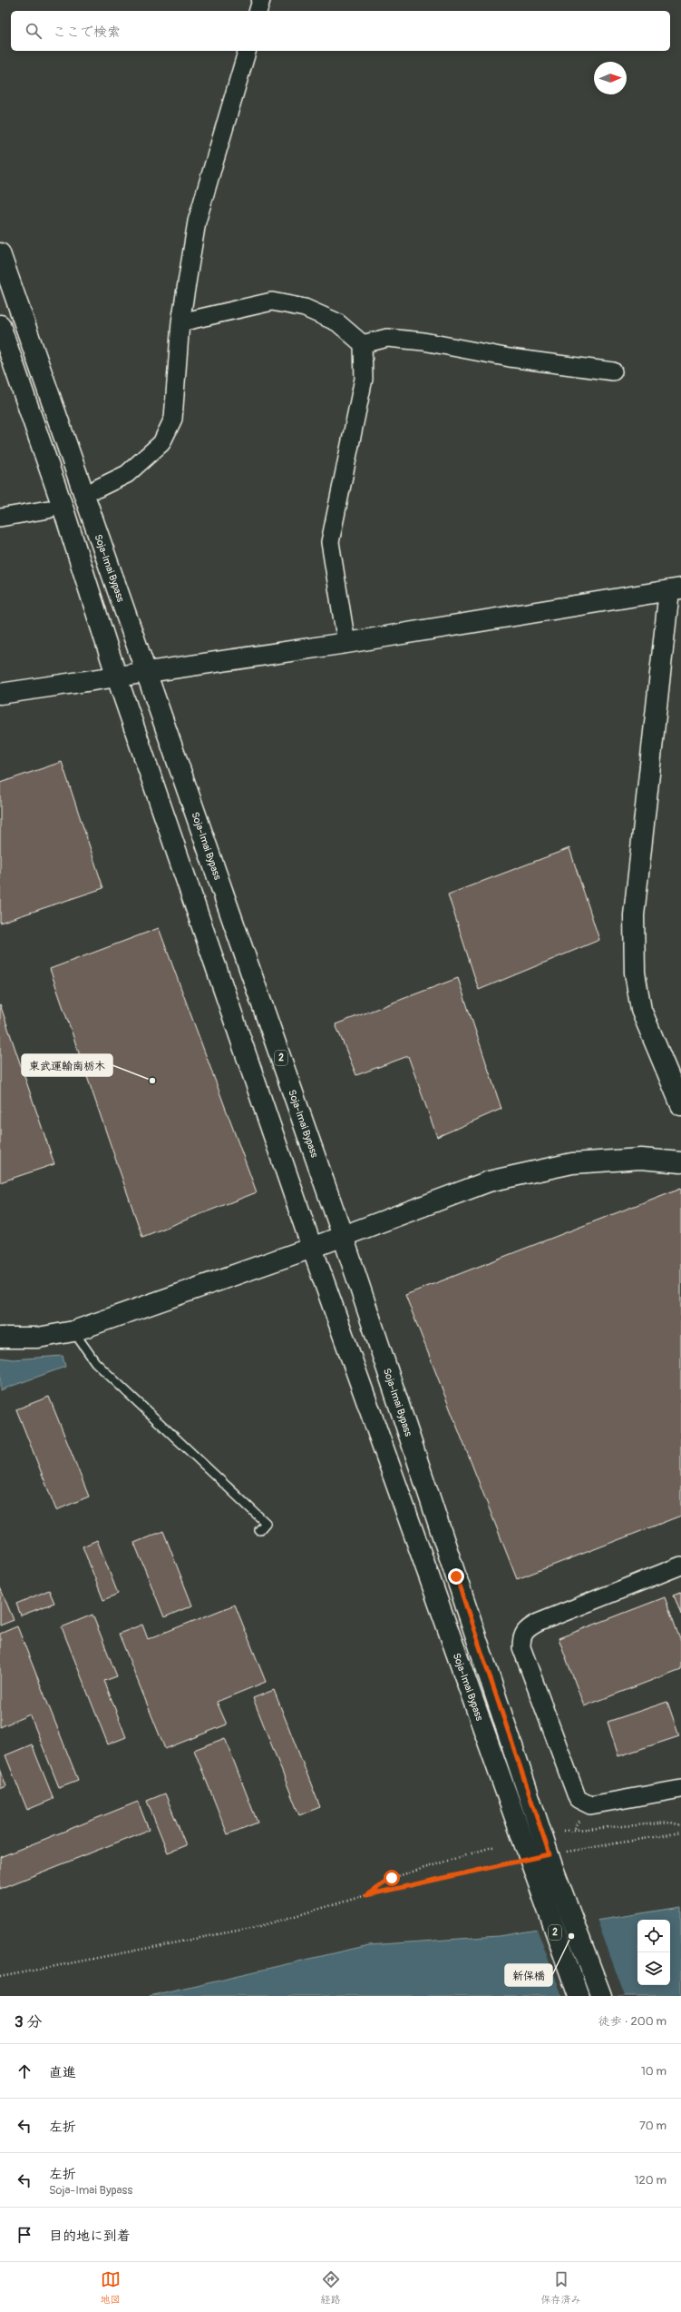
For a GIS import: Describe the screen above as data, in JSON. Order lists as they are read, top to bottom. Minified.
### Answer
{"streets":{"main road":["Soja-Imai Bypass","2"]},"places":["東武運輸南栃木","新保橋"],"north":"right","page":{"search":"ここで検索","heading":["3 分","徒歩 · 200 m"],"list":[["直進","10 m"],["左折","70 m"],["左折","Soja-Imai Bypass","120 m"],"目的地に到着"],"nav":["地図","経路","保存済み"]}}
